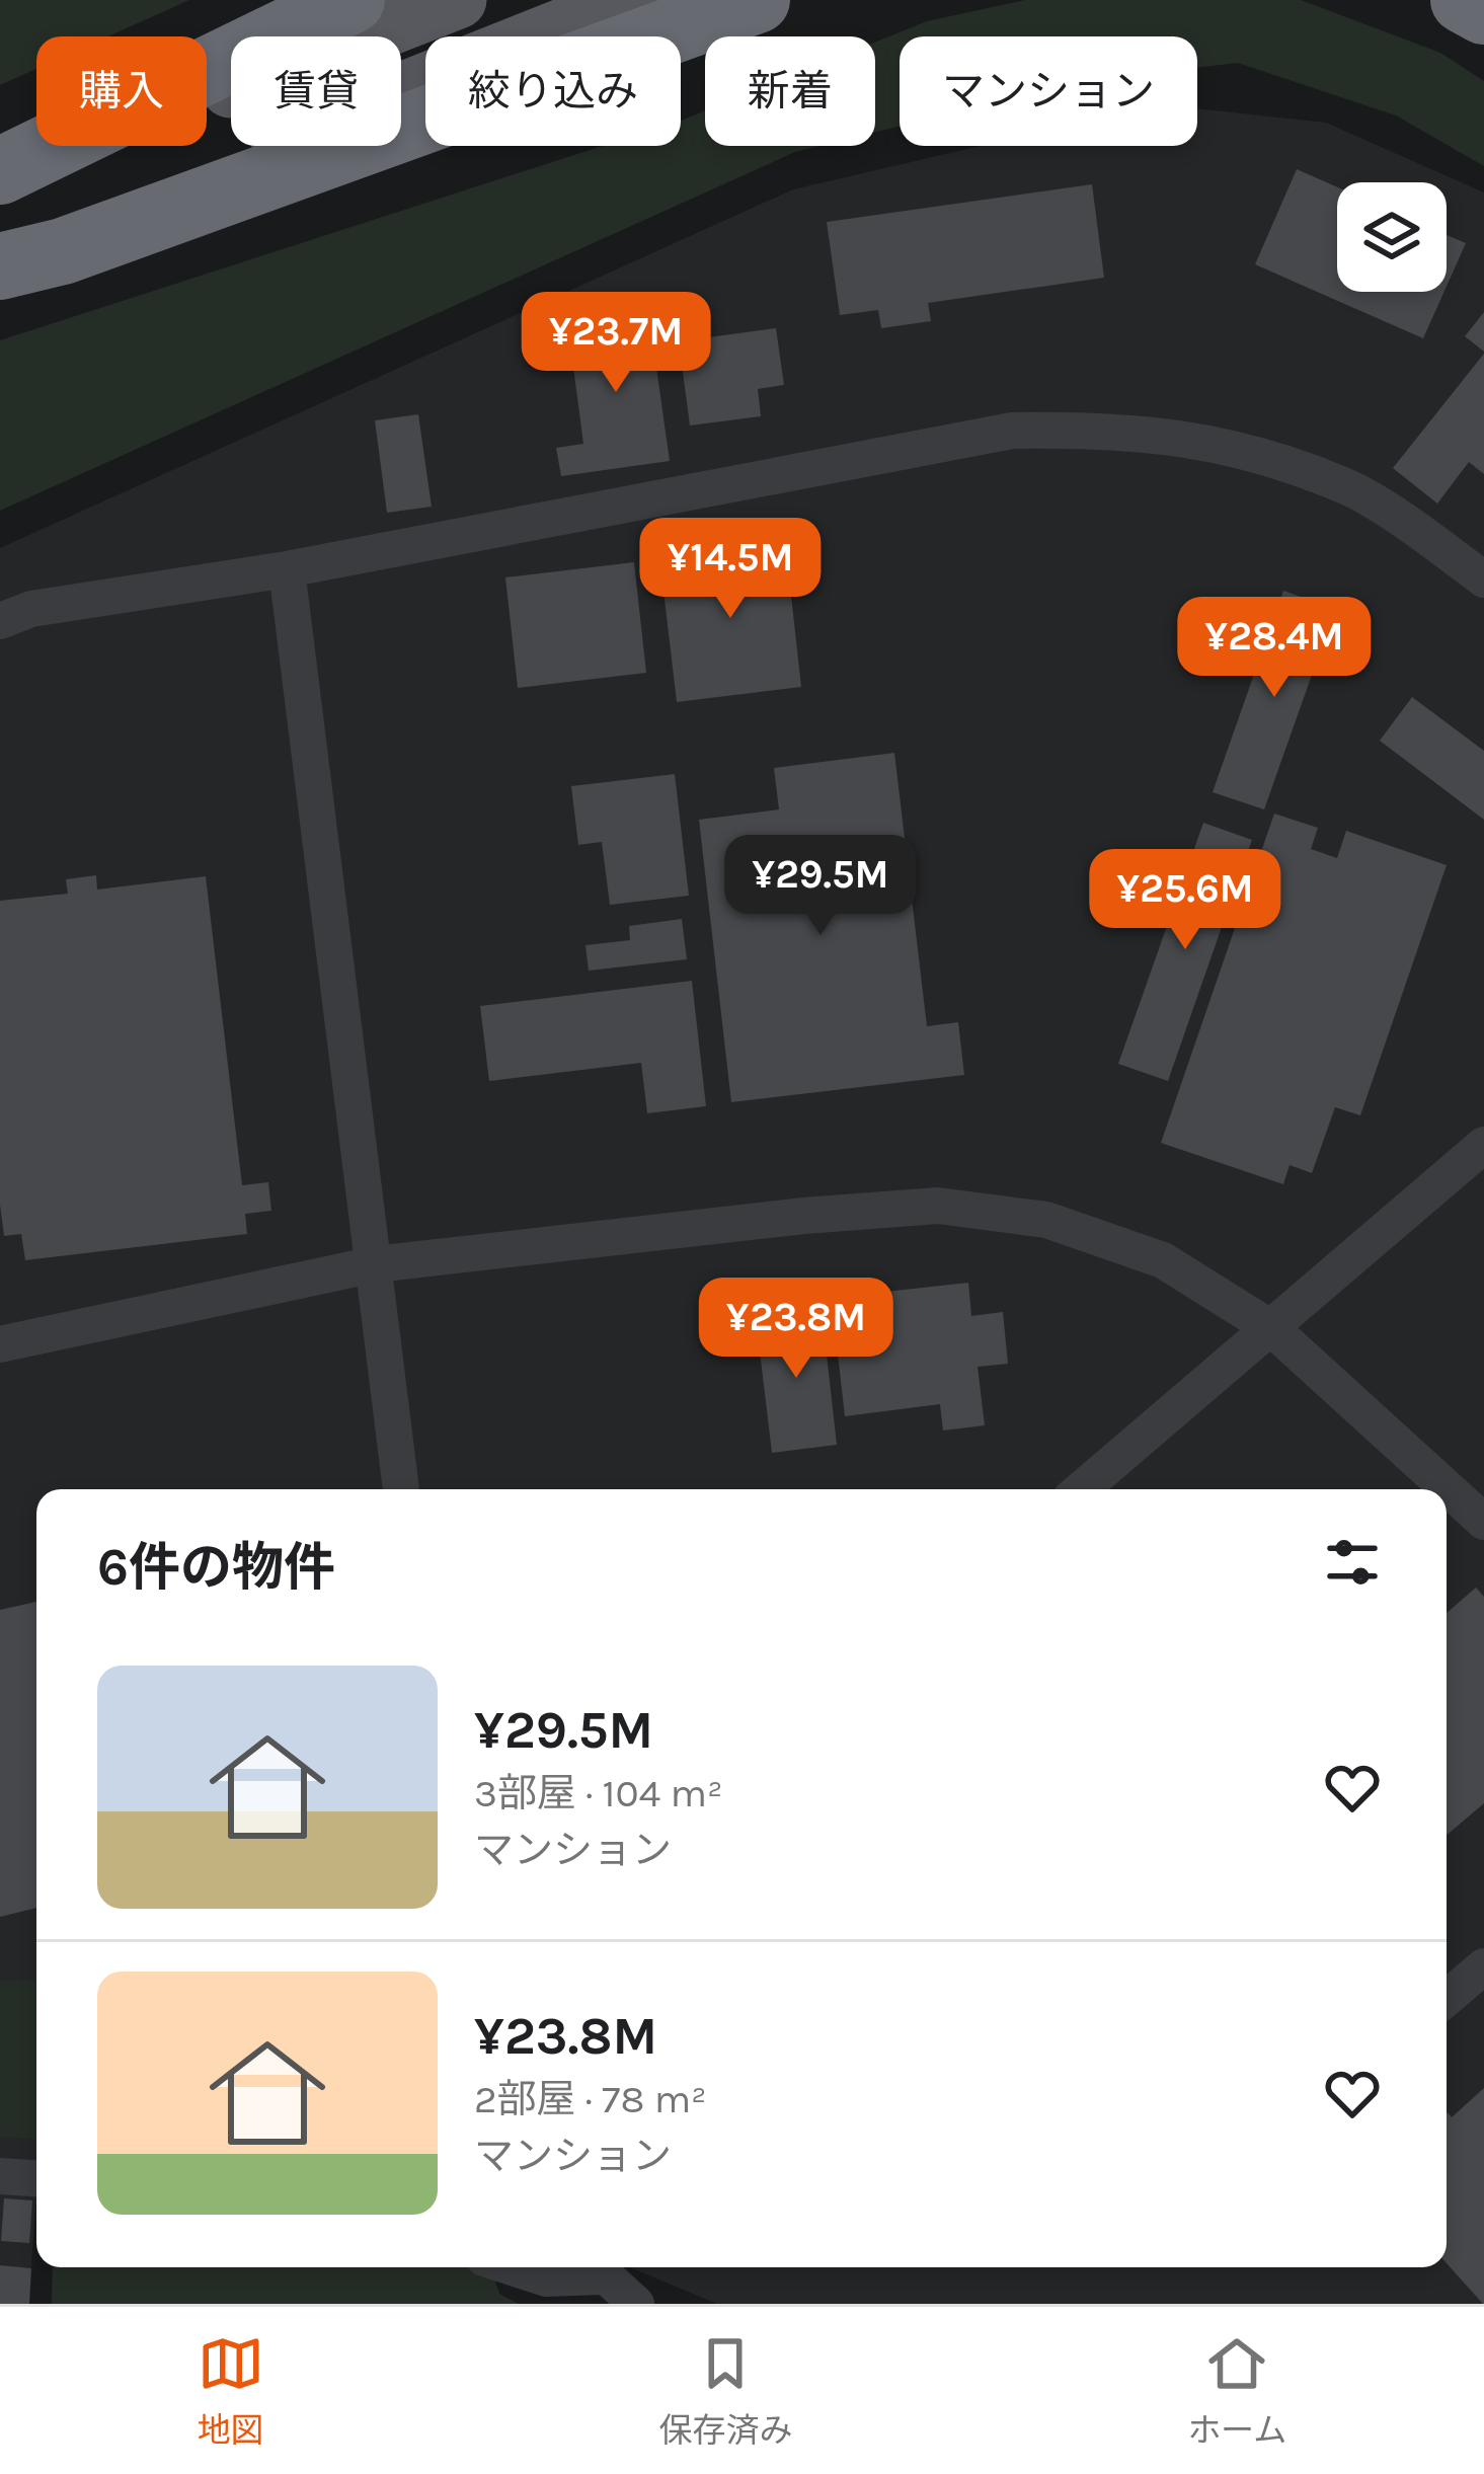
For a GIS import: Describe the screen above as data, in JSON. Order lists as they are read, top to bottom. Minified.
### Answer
{"page":{"chip":["購入","賃貸","絞り込み","新着","マンション"],"price":["¥23.7M","¥14.5M","¥28.4M","¥29.5M","¥25.6M","¥23.8M"],"heading":"6件の物件","list":[{"name":"¥29.5M","note":"3部屋 · 104 m² · マンション"},{"name":"¥23.8M","note":"2部屋 · 78 m² · マンション"}],"tabs":["地図","保存済み","ホーム"]}}
